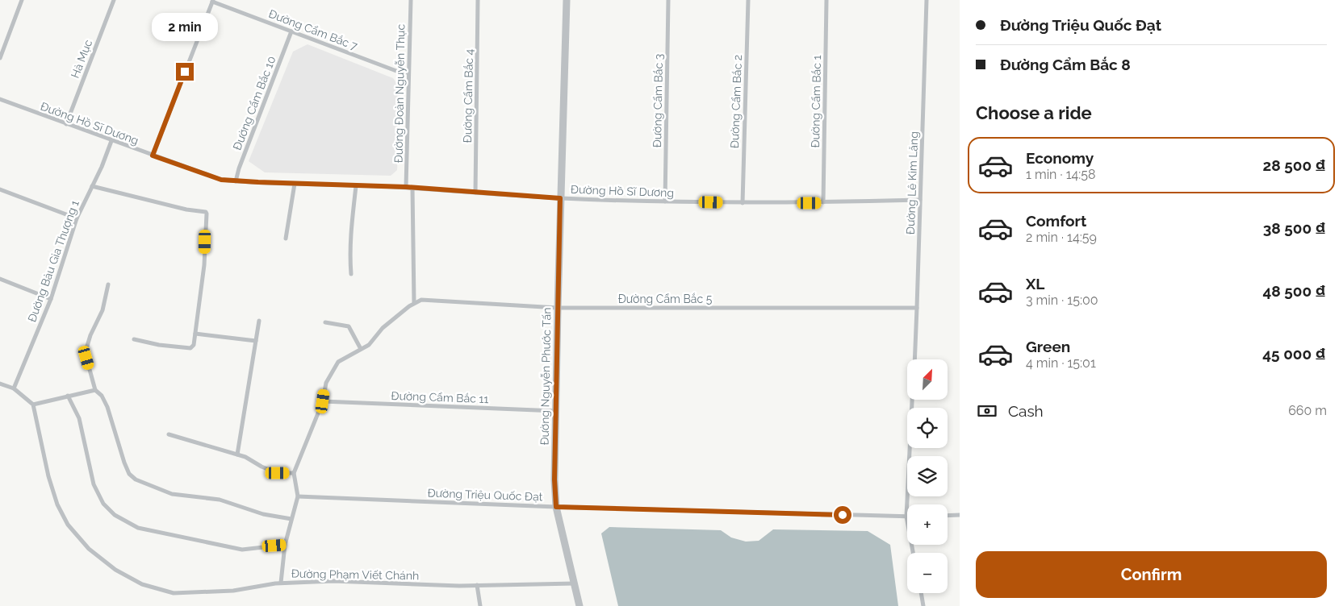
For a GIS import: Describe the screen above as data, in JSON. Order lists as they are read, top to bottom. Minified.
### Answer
{"streets":{"street":["Đường Cẩm Bắc 7","Hà Mục","Đường Đoàn Nguyễn Thục","Đường Cẩm Bắc 4","Đường Cẩm Bắc 3","Đường Cẩm Bắc 2","Đường Cẩm Bắc 1","Đường Cẩm Bắc 10","Đường Hồ Sĩ Dương","Đường Lê Kim Lăng","Đường Bàu Gia Thượng 1","Đường Cẩm Bắc 5","Đường Nguyễn Phước Tấn","Đường Cẩm Bắc 11","Đường Triệu Quốc Đạt","Đường Phạm Viết Chánh"]},"crossings":[["Đường Cẩm Bắc 7","Đường Đoàn Nguyễn Thục"],["Đường Cẩm Bắc 7","Đường Cẩm Bắc 10"],["Hà Mục","Đường Hồ Sĩ Dương"],["Đường Đoàn Nguyễn Thục","Đường Hồ Sĩ Dương"],["Đường Cẩm Bắc 4","Đường Hồ Sĩ Dương"],["Đường Cẩm Bắc 3","Đường Hồ Sĩ Dương"],["Đường Cẩm Bắc 2","Đường Hồ Sĩ Dương"],["Đường Cẩm Bắc 1","Đường Hồ Sĩ Dương"],["Đường Cẩm Bắc 10","Đường Hồ Sĩ Dương"],["Đường Hồ Sĩ Dương","Đường Lê Kim Lăng"],["Đường Hồ Sĩ Dương","Đường Bàu Gia Thượng 1"],["Đường Hồ Sĩ Dương","Đường Nguyễn Phước Tấn"],["Đường Lê Kim Lăng","Đường Cẩm Bắc 5"],["Đường Lê Kim Lăng","Đường Triệu Quốc Đạt"],["Đường Cẩm Bắc 5","Đường Nguyễn Phước Tấn"],["Đường Nguyễn Phước Tấn","Đường Cẩm Bắc 11"],["Đường Nguyễn Phước Tấn","Đường Triệu Quốc Đạt"],["Đường Nguyễn Phước Tấn","Đường Phạm Viết Chánh"]],"north":"top right","page":{"banner":["Đường Triệu Quốc Đạt","Đường Cẩm Bắc 8"],"bubble":"2 min","heading":"Choose a ride","list":[{"name":"Economy","note":"1 min · 14:58","value":"28 500 ₫"},{"name":"Comfort","note":"2 min · 14:59","value":"38 500 ₫"},{"name":"XL","note":"3 min · 15:00","value":"48 500 ₫"},{"name":"Green","note":"4 min · 15:01","value":"45 000 ₫"}],"map_buttons":["+","−"],"pay":["Cash","660 m"],"buttons":"Confirm"}}
